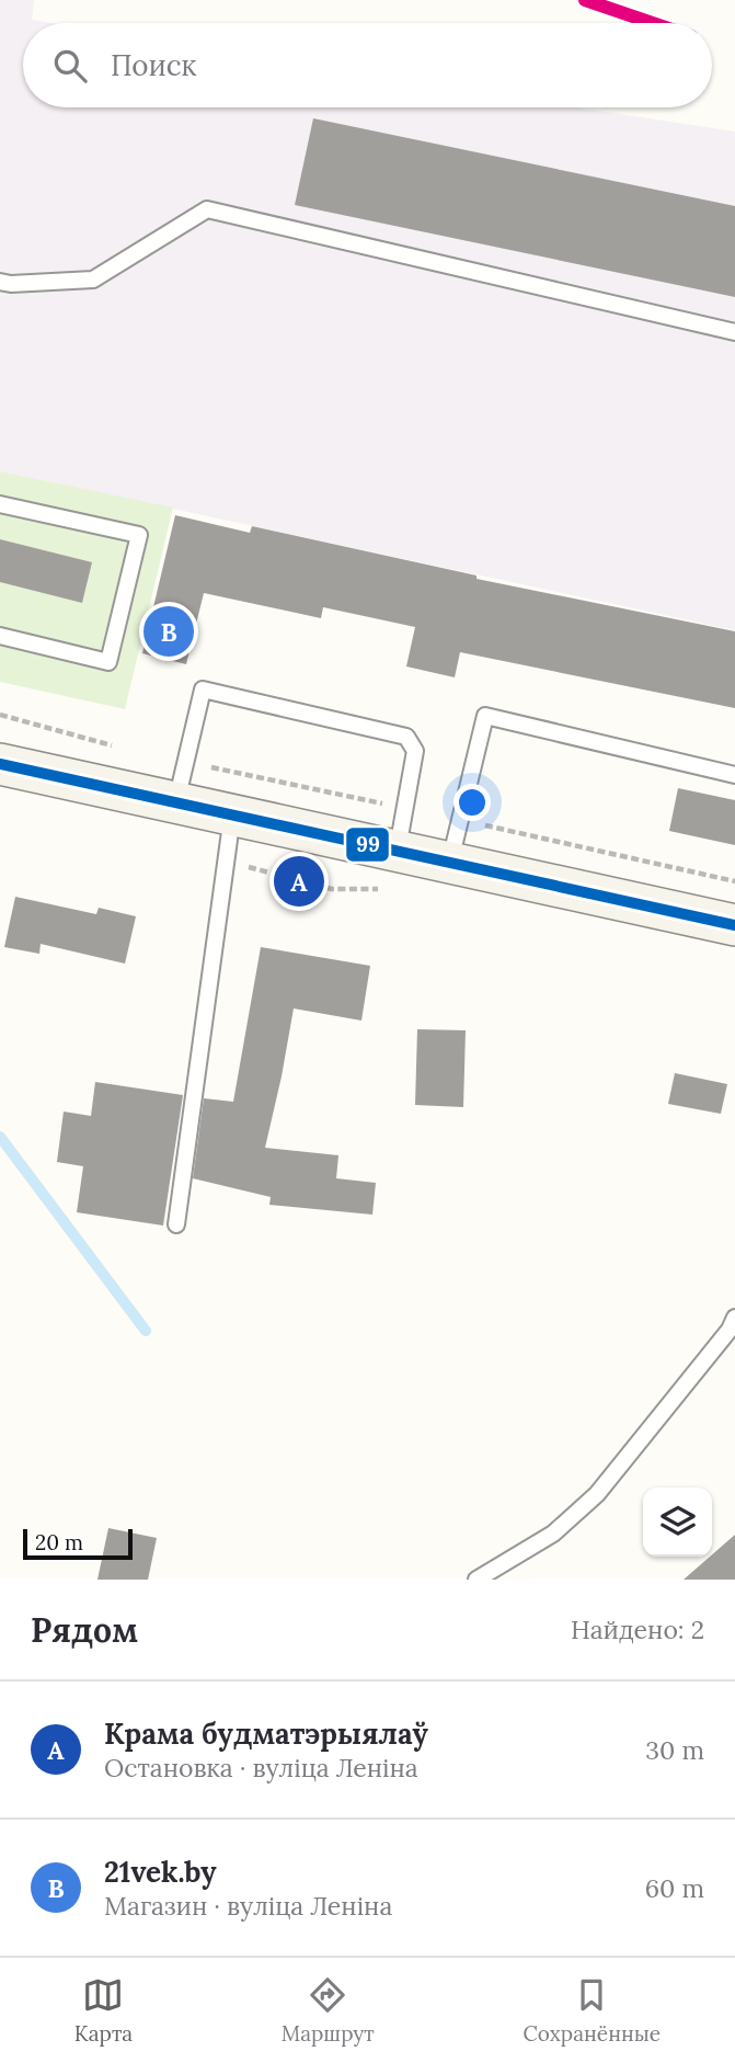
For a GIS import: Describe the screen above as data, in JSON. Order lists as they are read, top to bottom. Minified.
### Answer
{"lines":["transit line 99"],"scale_bar":"20 m","page":{"search":"Поиск","pins":["B","A"],"scale":"20 m","heading":["Рядом","Найдено: 2"],"list":[{"mark":"A","name":"Крама будматэрыялаў","note":"Остановка · вуліца Леніна","value":"30 m"},{"mark":"B","name":"21vek.by","note":"Магазин · вуліца Леніна","value":"60 m"}],"nav":["Карта","Маршрут","Сохранённые"]}}
